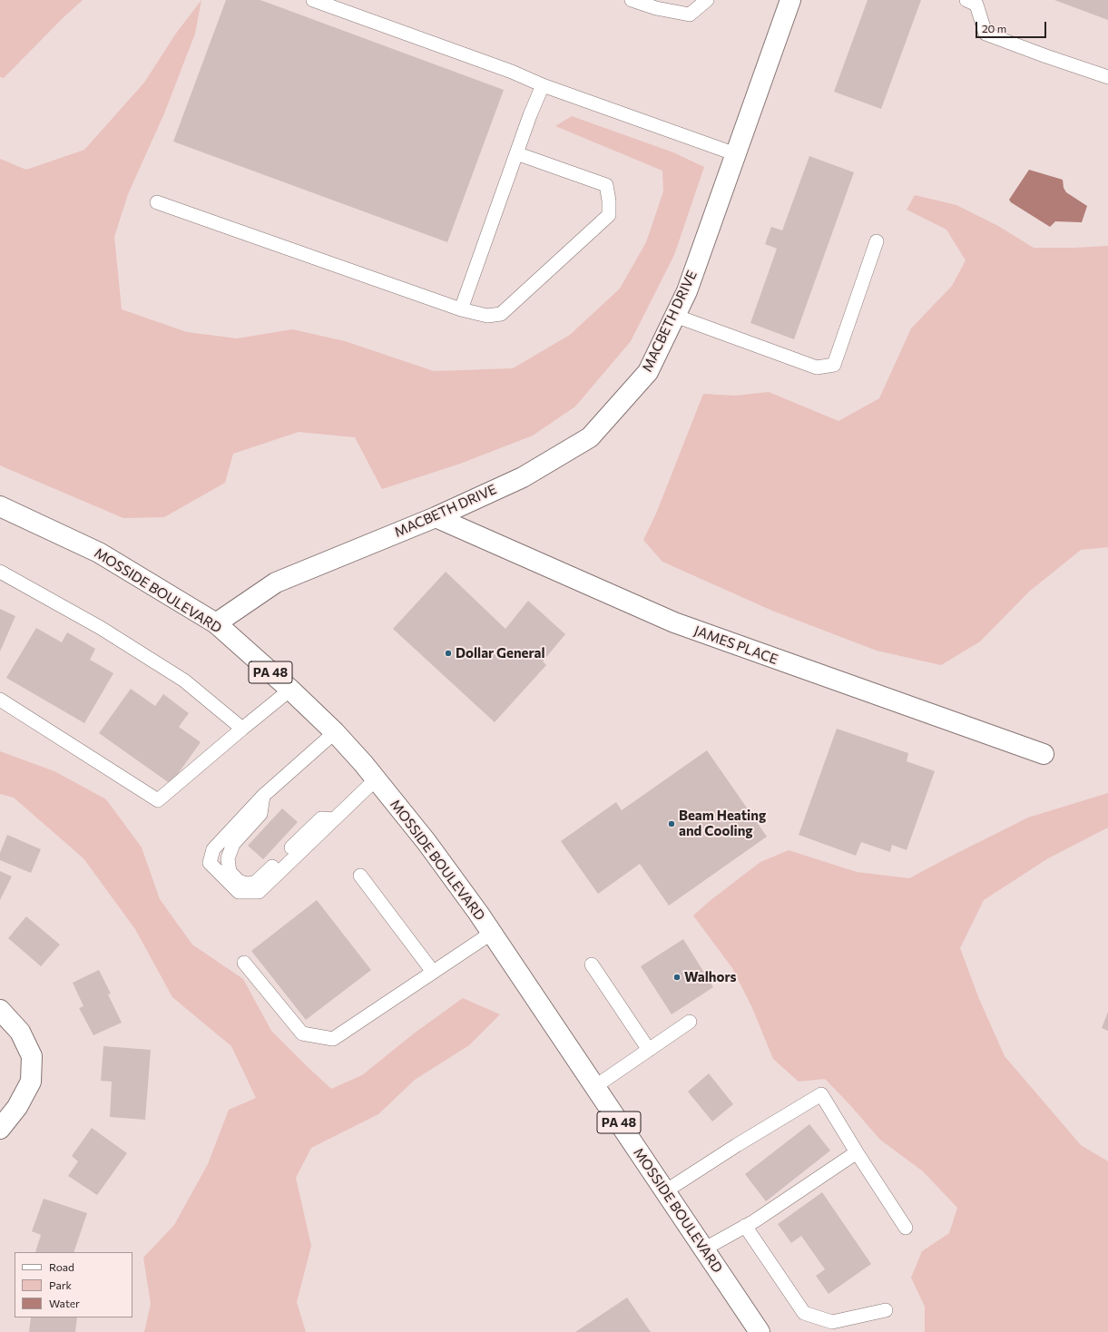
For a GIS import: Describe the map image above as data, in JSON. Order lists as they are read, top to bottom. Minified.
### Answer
{"streets":{"street":["MACBETH DRIVE","MOSSIDE BOULEVARD","JAMES PLACE","PA 48"]},"crossings":[["MACBETH DRIVE","MOSSIDE BOULEVARD"],["MACBETH DRIVE","JAMES PLACE"]],"places":["Dollar General","Beam Heating and Cooling","Walhors"],"legend":["Road","Park","Water"],"scale_bar":"20 m"}
